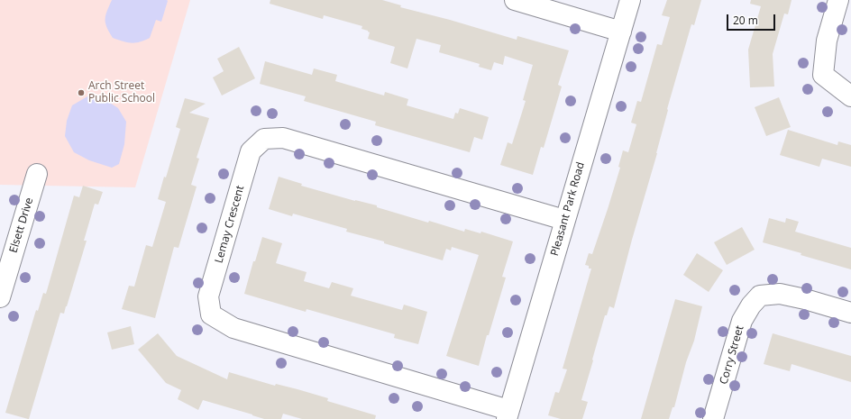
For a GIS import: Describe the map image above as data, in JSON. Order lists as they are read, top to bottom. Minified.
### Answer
{"streets":{"street":["Pleasant Park Road","Lemay Crescent","Elsett Drive","Corry Street"]},"crossings":[["Pleasant Park Road","Lemay Crescent"]],"places":["Arch Street Public School"],"scale_bar":"20 m"}
